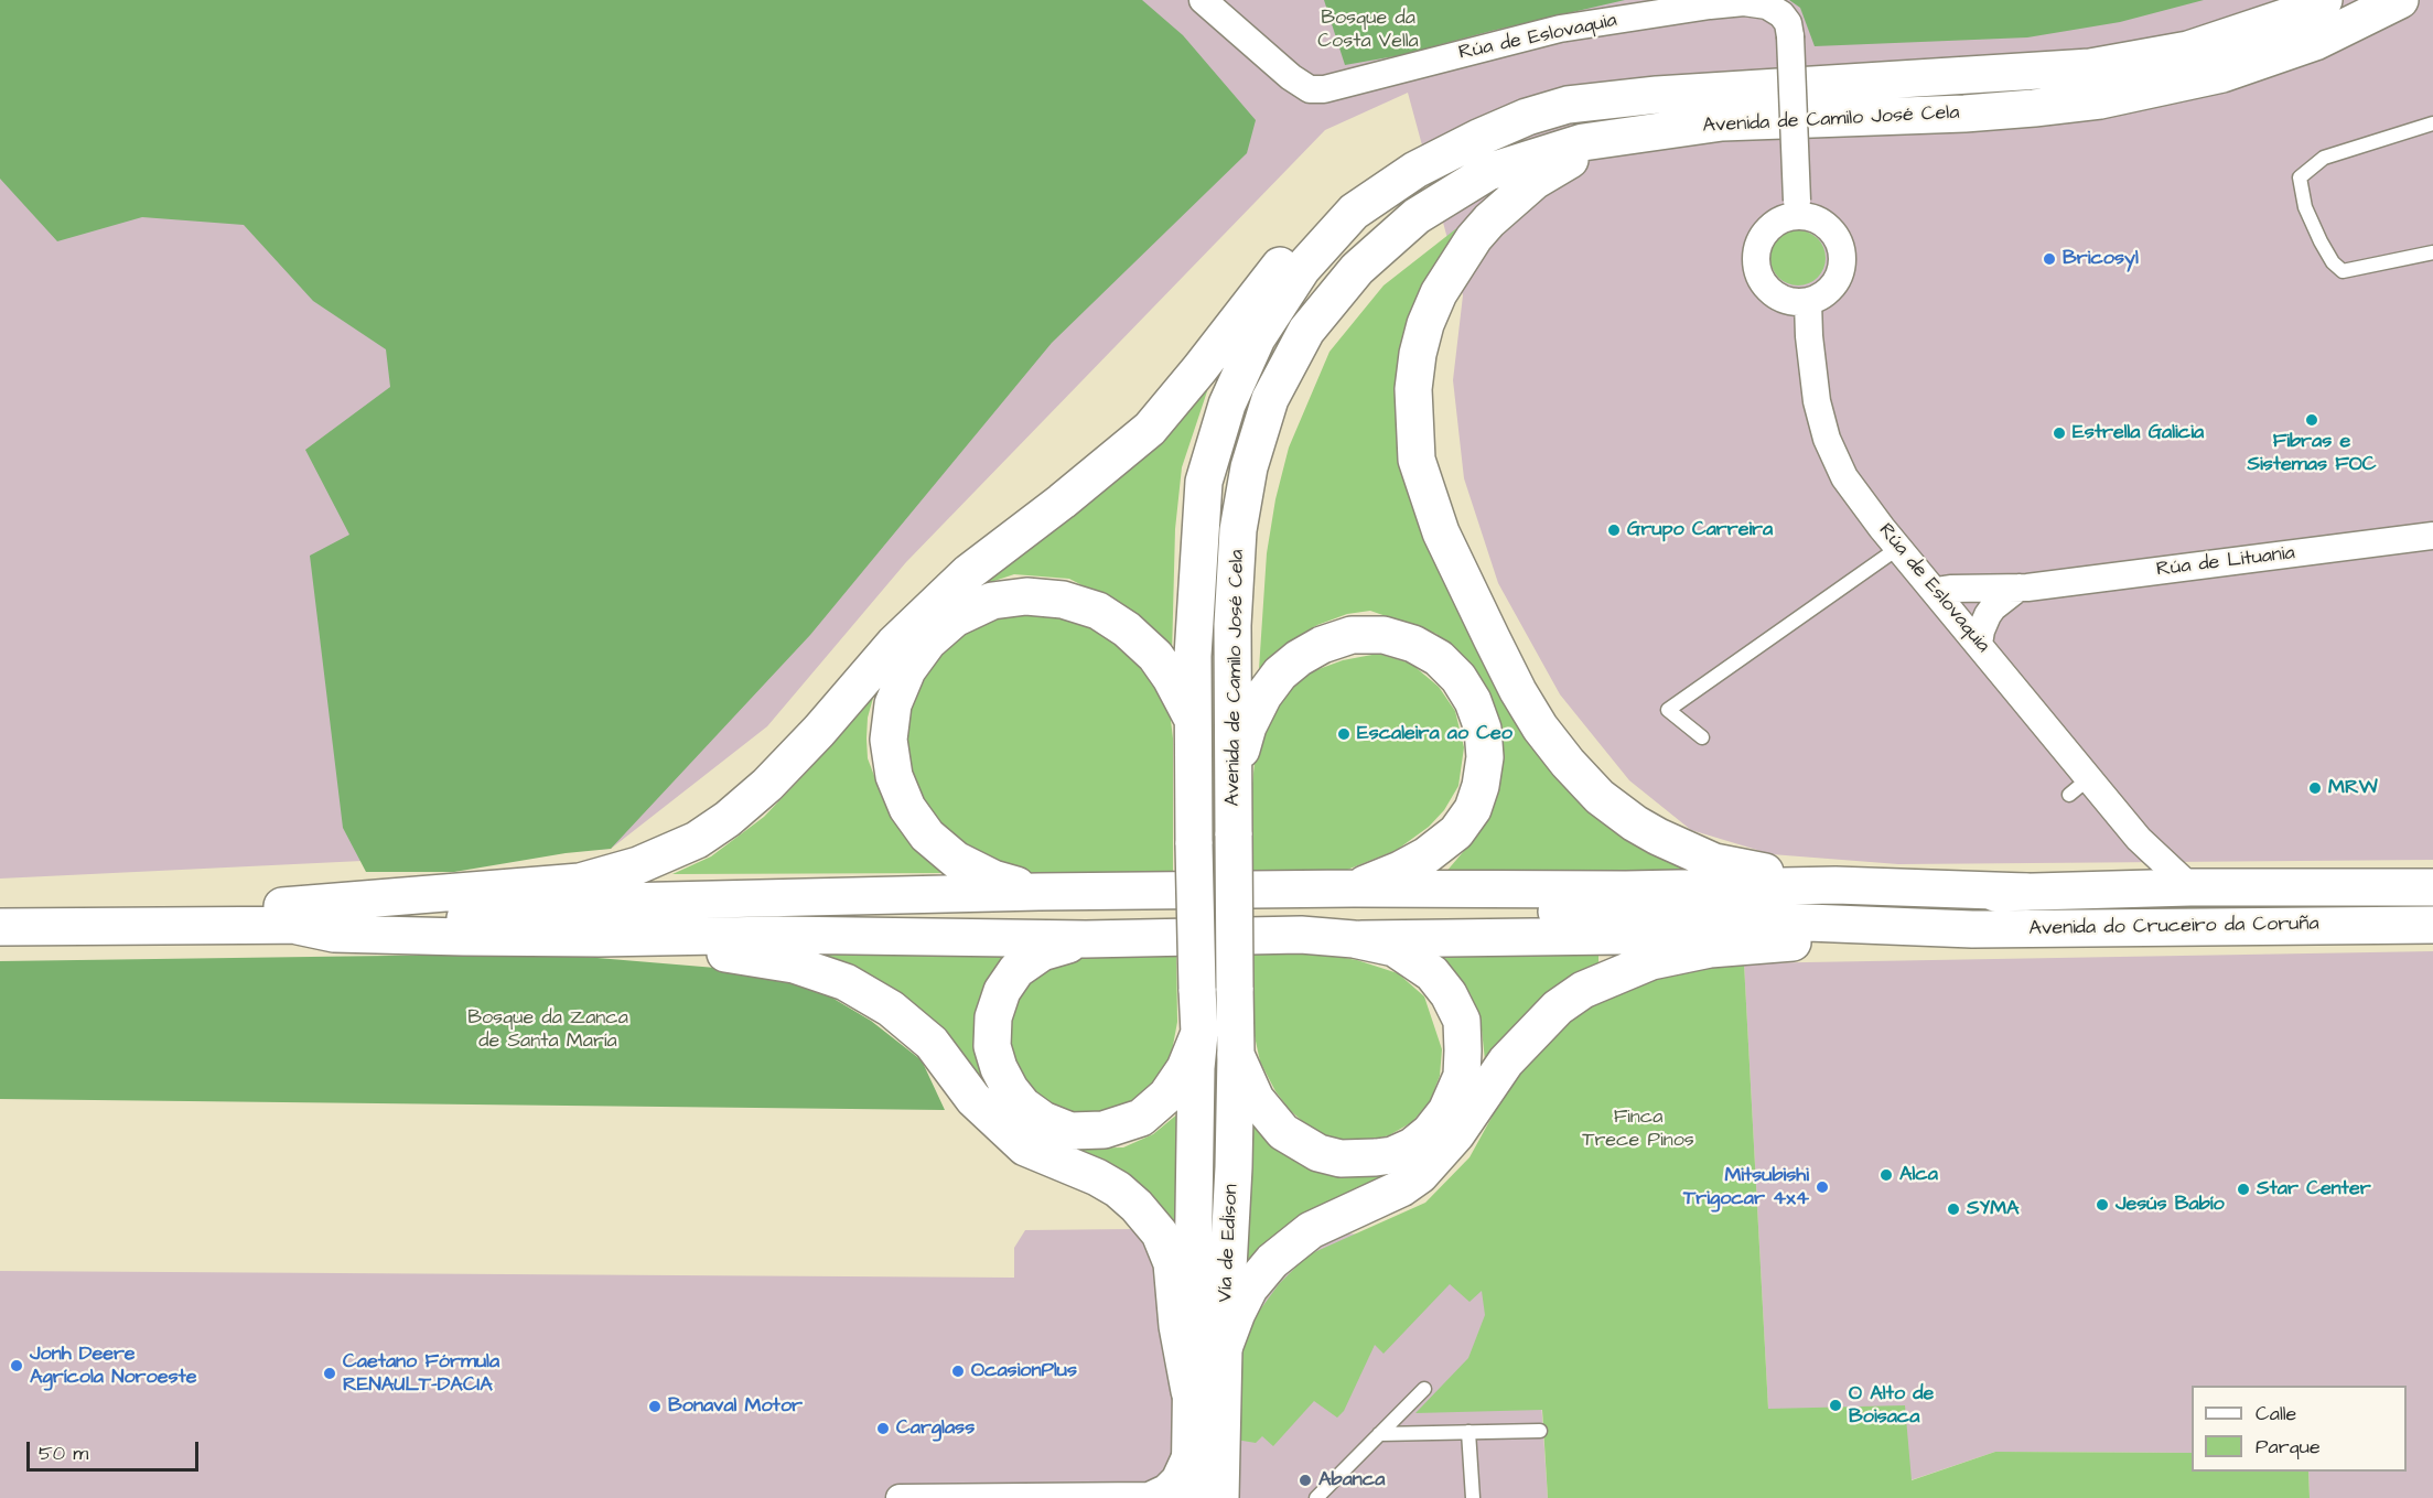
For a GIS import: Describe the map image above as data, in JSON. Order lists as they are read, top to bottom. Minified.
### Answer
{"streets":{"main road":["Avenida de Camilo José Cela","Avenida do Cruceiro da Coruña","Vía de Edison"],"street":["Rúa de Eslovaquia","Rúa de Lituania"]},"crossings":[["Rúa de Eslovaquia","Rúa de Lituania"],["Rúa de Eslovaquia","Avenida do Cruceiro da Coruña"],["Avenida de Camilo José Cela","Vía de Edison"]],"parks":["Bosque da Costa Vella","Bosque da Zanca de Santa María","Finca Trece Pinos"],"places":["Bricosyl","Fibras e Sistemas FOC","Estrella Galicia","Grupo Carreira","Escaleira ao Ceo","MRW","Alca","Mitsubishi Trigocar 4x4","Star Center","Jesús Babío","SYMA","Jonh Deere Agrícola Noroeste","OcasionPlus","Caetano Fórmula RENAULT-DACIA","O Alto de Boisaca","Bonaval Motor","Carglass","Abanca"],"legend":["Calle","Parque"],"scale_bar":"50 m"}
